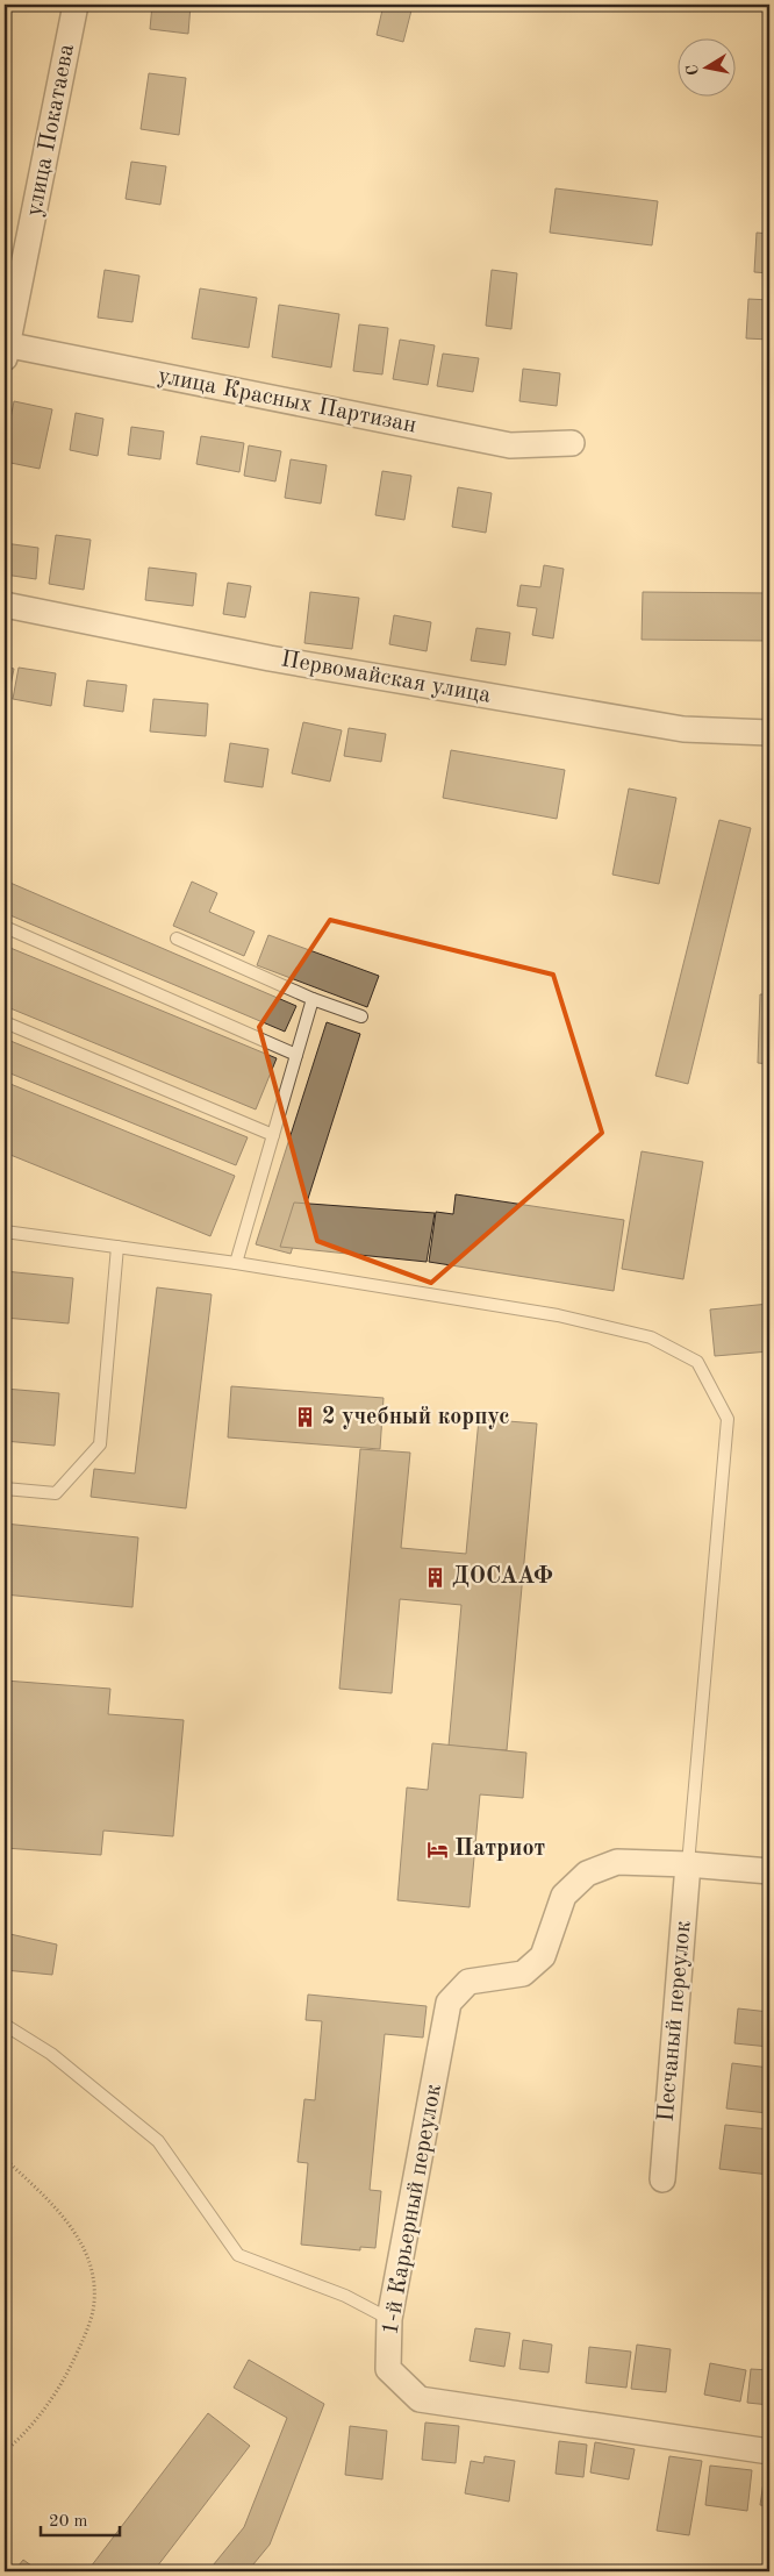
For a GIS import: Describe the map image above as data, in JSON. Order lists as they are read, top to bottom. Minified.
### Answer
{"streets":{"street":["улица Покатаева","улица Красных Партизан","Первомайская улица","Песчаный переулок","1-й Карьерный переулок"]},"crossings":[["улица Покатаева","улица Красных Партизан"],["Песчаный переулок","1-й Карьерный переулок"]],"places":{"building":["2 учебный корпус","ДОСААФ"],"hotel":["Патриот"]},"scale_bar":"20 m","north":"left"}
